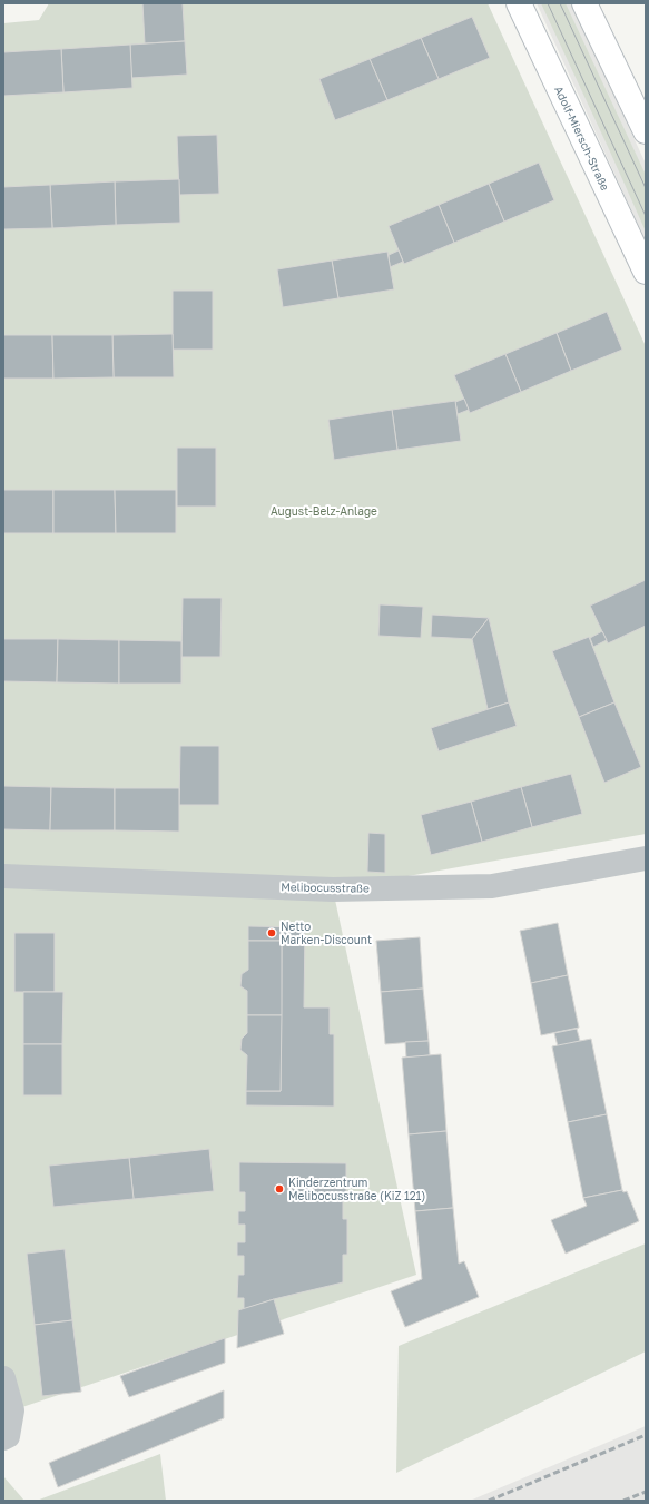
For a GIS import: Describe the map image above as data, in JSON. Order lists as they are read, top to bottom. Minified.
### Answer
{"streets":{"main road":["Adolf-Miersch-Straße"],"street":["Melibocusstraße"]},"parks":["August-Belz-Anlage"],"places":["Netto Marken-Discount","Kinderzentrum Melibocusstraße (KiZ 121)"]}
